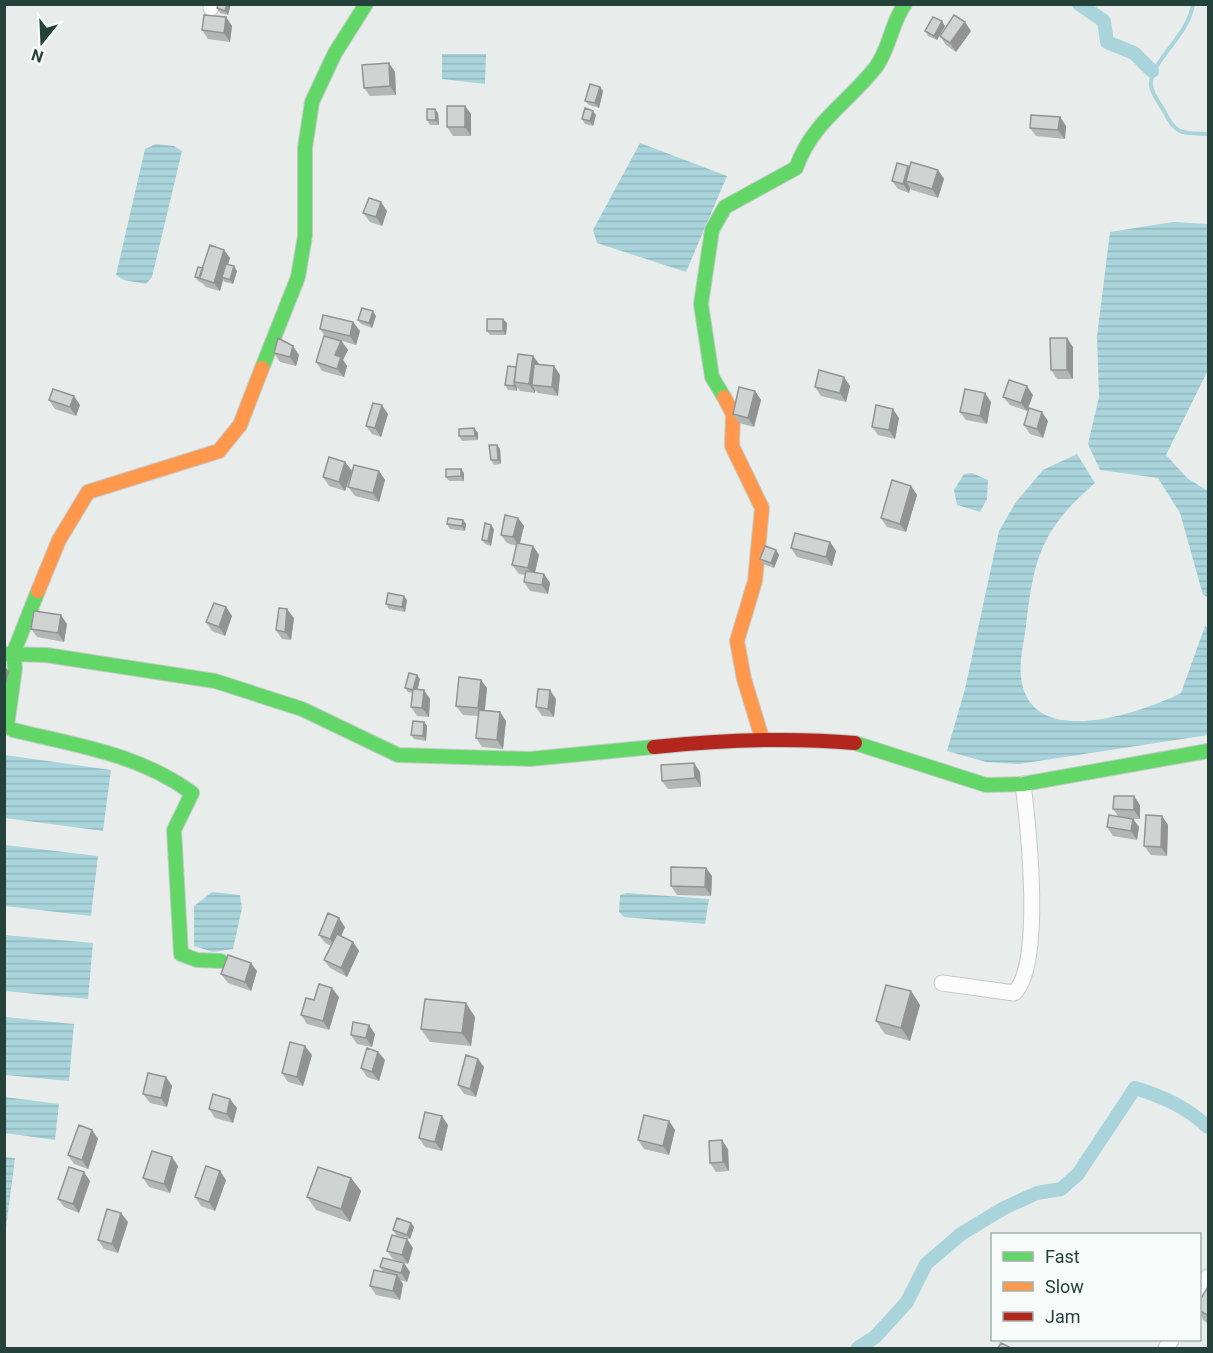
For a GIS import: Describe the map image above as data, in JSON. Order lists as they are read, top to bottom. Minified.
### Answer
{"legend":["Fast","Slow","Jam"],"north":"bottom"}
